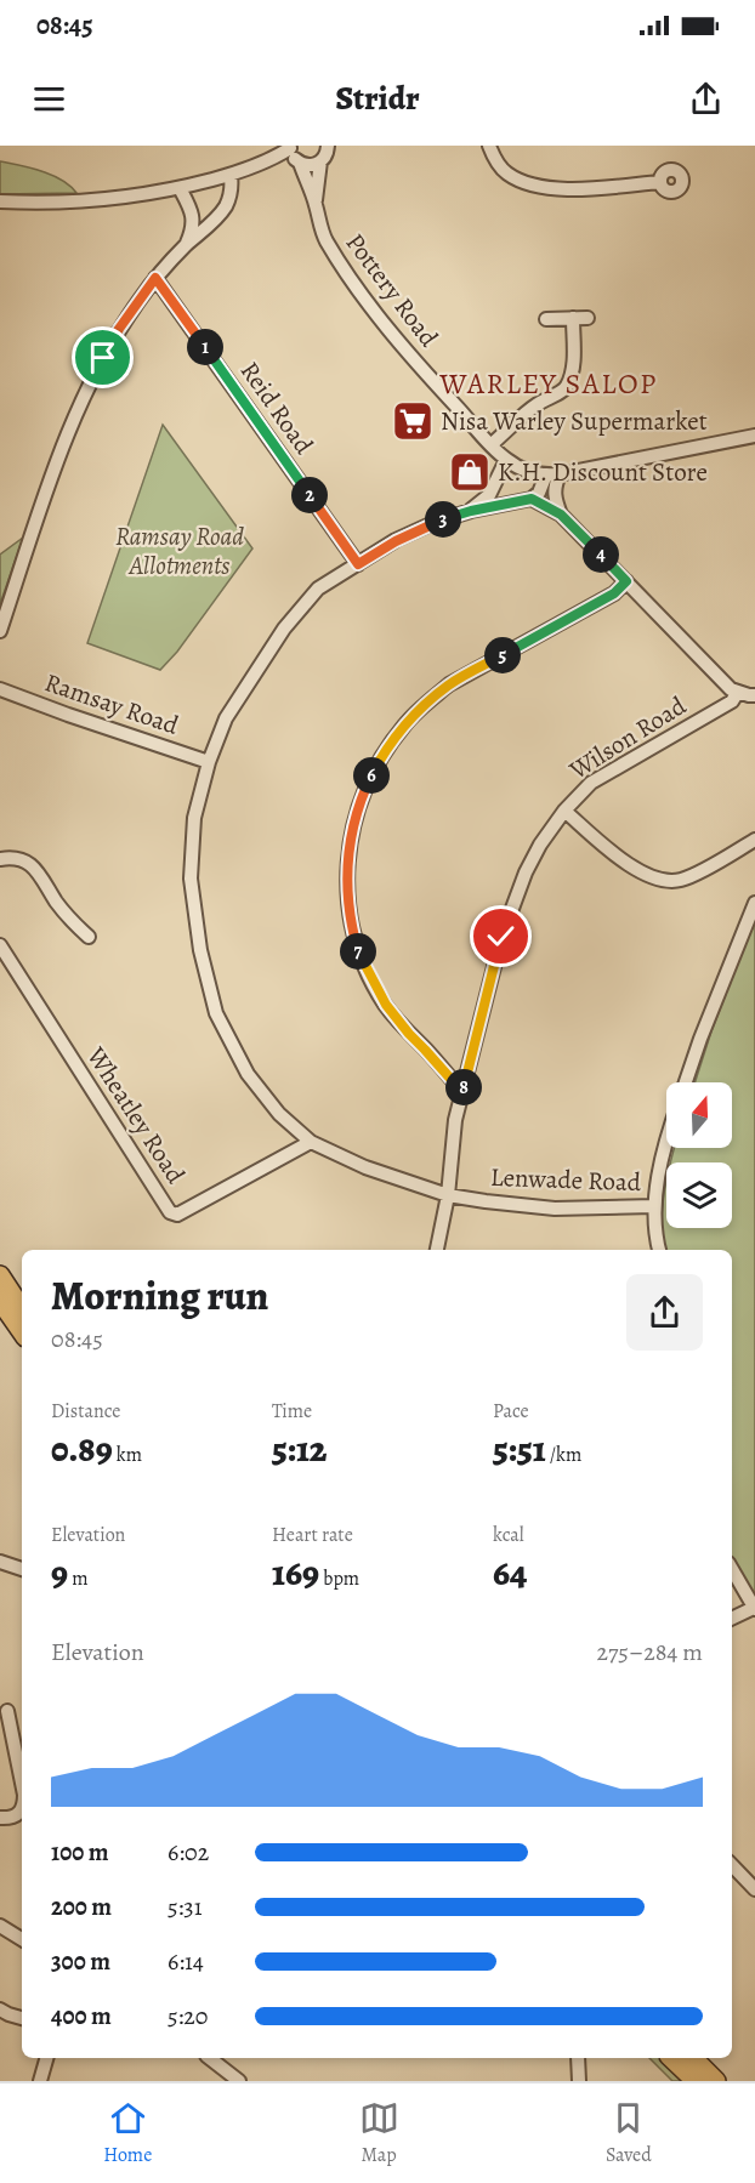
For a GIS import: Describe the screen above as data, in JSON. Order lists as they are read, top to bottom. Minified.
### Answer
{"streets":{"street":["Pottery Road","Reid Road","Ramsay Road","Wilson Road","Wheatley Road","Lenwade Road"]},"crossings":[["Reid Road","Lenwade Road"],["Ramsay Road","Lenwade Road"],["Wilson Road","Lenwade Road"],["Wheatley Road","Lenwade Road"]],"districts":["WARLEY SALOP"],"parks":["Ramsay Road Allotments"],"places":{"supermarket":["Nisa Warley Supermarket"],"shop":["K.H. Discount Store"]},"north":"top","page":{"status":"08:45","header":"Stridr","pins":["1","2","3","4","5","6","7","8"],"heading":["Morning run","08:45"],"stats":[["Distance","0.89 km"],["Time","5:12"],["Pace","5:51 /km"],["Elevation","9 m"],["Heart rate","169 bpm"],["kcal","64"]],"chart":["Elevation","275–284 m"],"list":[{"name":"100 m","note":"6:02"},{"name":"200 m","note":"5:31"},{"name":"300 m","note":"6:14"},{"name":"400 m","note":"5:20"}],"tabs":["Home","Map","Saved"]}}
